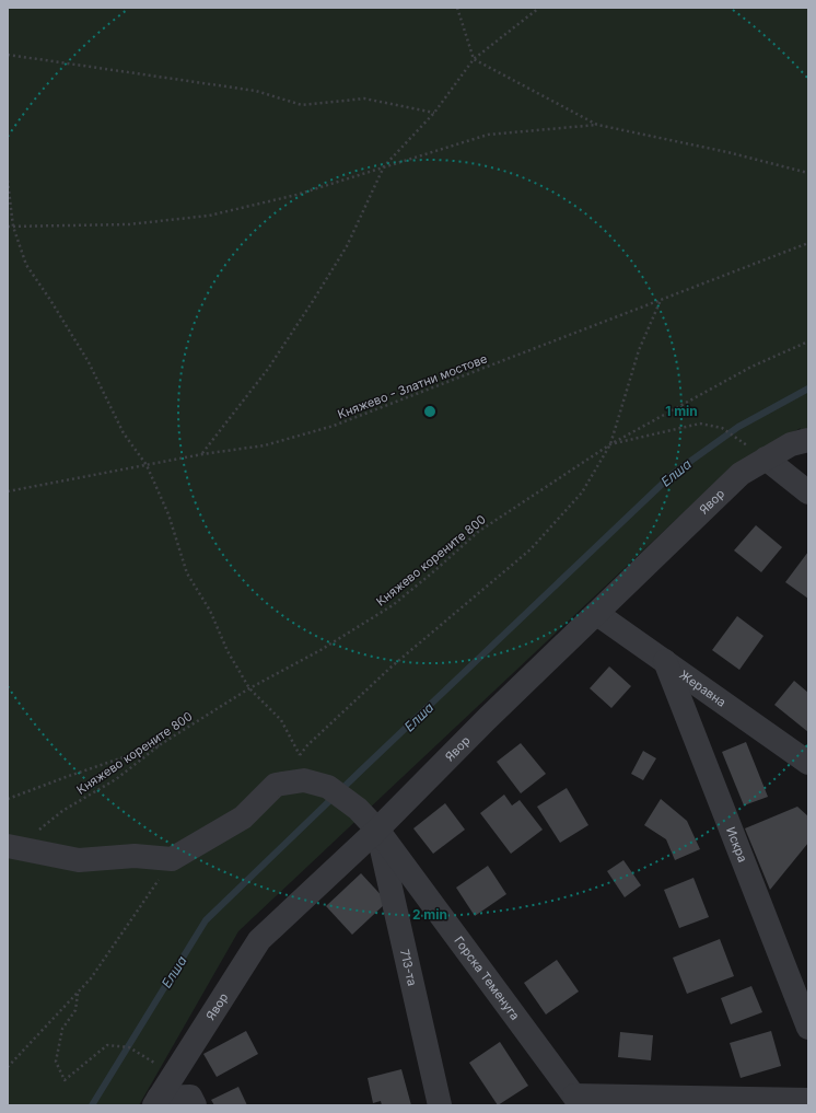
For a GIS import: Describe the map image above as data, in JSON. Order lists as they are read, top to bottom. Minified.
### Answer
{"streets":{"street":["Явор","Жеравна","Искра","713-та","Горска Теменуга"],"path":["Княжево - Златни мостове","Княжево корените 800"]},"crossings":[["Явор","Жеравна"],["Явор","713-та"],["Явор","Горска Теменуга"],["Жеравна","Искра"],["713-та","Горска Теменуга"]],"water":["Елша"],"rings":["1 min","2 min"]}
